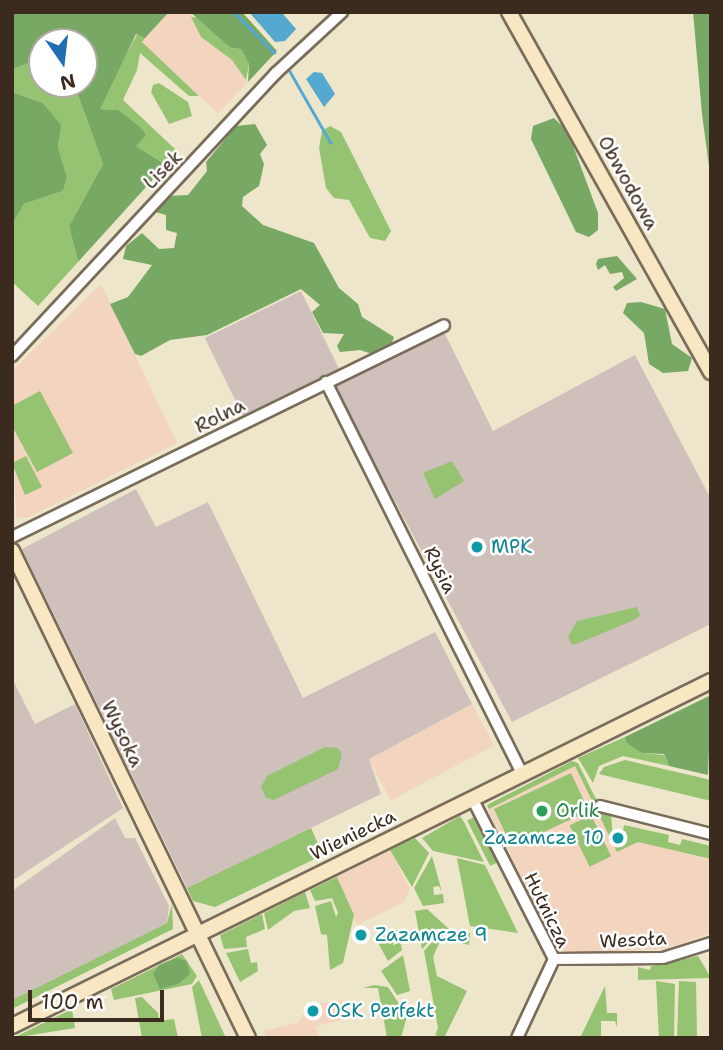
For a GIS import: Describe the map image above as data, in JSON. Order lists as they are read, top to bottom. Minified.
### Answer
{"streets":{"street":["Lisek","Obwodowa","Rolna","Rysia","Wysoka","Wieniecka","Hutnicza","Wesoła"]},"crossings":[["Rolna","Rysia"],["Rysia","Wieniecka"],["Wysoka","Wieniecka"],["Wieniecka","Hutnicza"],["Hutnicza","Wesoła"]],"places":["MPK","Orlik","Zazamcze 10","Zazamcze 9","OSK Perfekt"],"scale_bar":"100 m","north":"bottom"}
